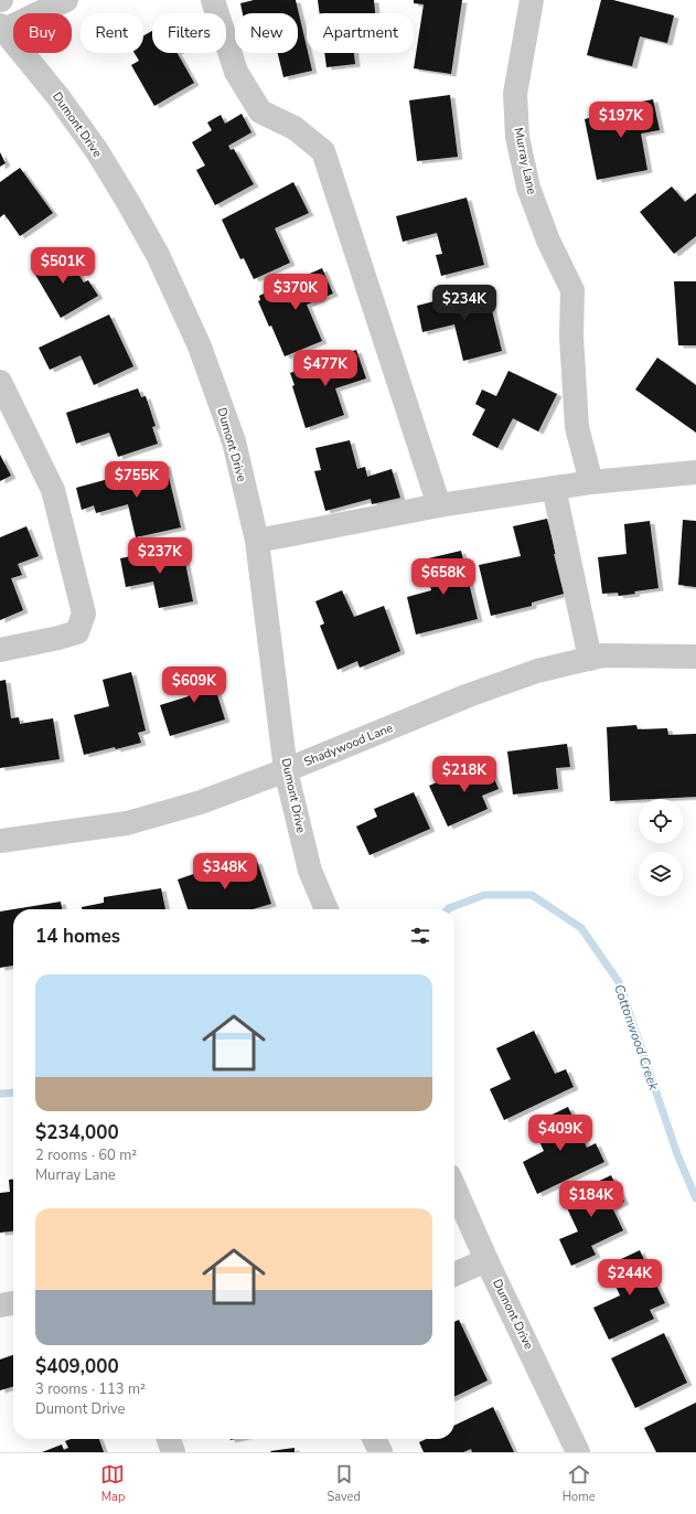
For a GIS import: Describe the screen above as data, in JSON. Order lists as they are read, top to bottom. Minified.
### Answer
{"streets":{"street":["Dumont Drive","Murray Lane","Shadywood Lane"]},"crossings":[["Dumont Drive","Shadywood Lane"]],"water":["Cottonwood Creek"],"page":{"chip":["Buy","Rent","Filters","New","Apartment"],"price":["$197K","$501K","$370K","$234K","$477K","$755K","$237K","$658K","$609K","$218K","$348K","$409K","$184K","$244K"],"heading":"14 homes","list":[{"name":"$234,000","note":"2 rooms · 60 m² · Murray Lane"},{"name":"$409,000","note":"3 rooms · 113 m² · Dumont Drive"}],"tabs":["Map","Saved","Home"]}}
